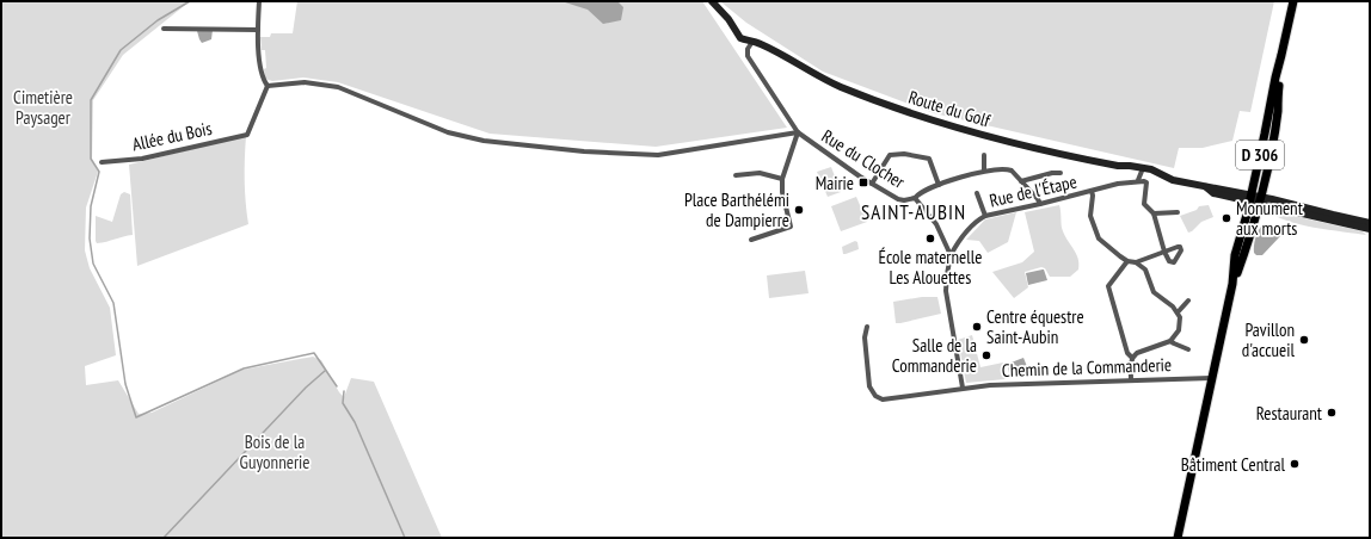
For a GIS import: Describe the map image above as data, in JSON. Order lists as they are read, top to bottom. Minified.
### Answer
{"streets":{"main road":["D 306"],"street":["Route du Golf","Allée du Bois","Rue du Clocher","Rue de l'Étape","Chemin de la Commanderie"]},"crossings":[["Route du Golf","D 306"],["D 306","Chemin de la Commanderie"],["Rue du Clocher","Rue de l'Étape"]],"districts":["SAINT-AUBIN"],"parks":["Cimetière Paysager","Bois de la Guyonnerie"],"places":{"transit":["Mairie"],"other":["Place Barthélémi de Dampierre","Monument aux morts","École maternelle Les Alouettes","Centre équestre Saint-Aubin","Pavillon d'accueil","Salle de la Commanderie","Restaurant","Bâtiment Central"]}}
